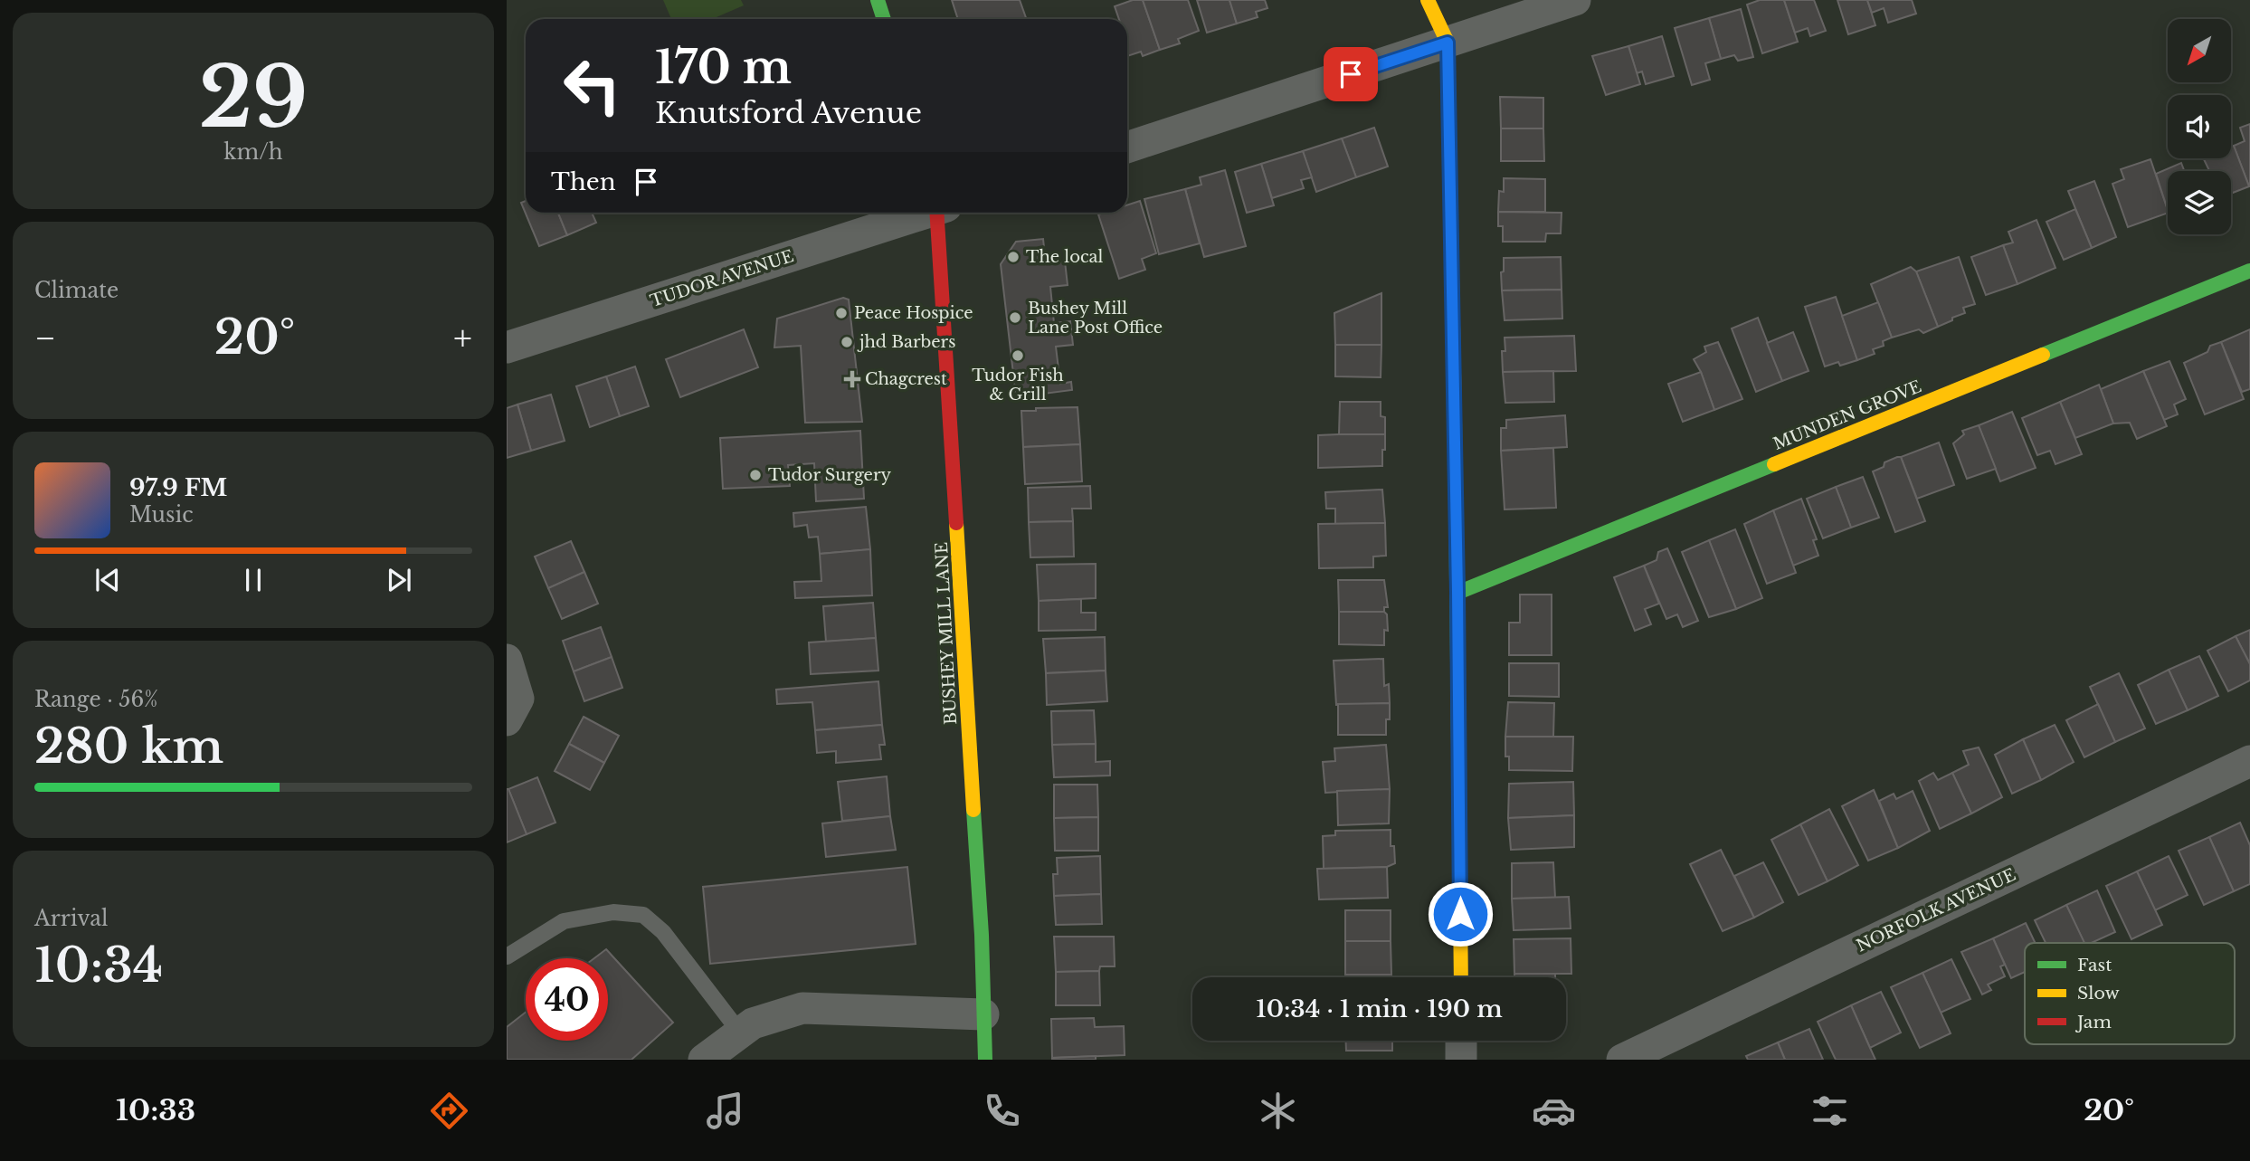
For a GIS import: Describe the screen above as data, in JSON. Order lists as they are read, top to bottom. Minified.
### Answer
{"streets":{"street":["TUDOR AVENUE","MUNDEN GROVE","BUSHEY MILL LANE","NORFOLK AVENUE"]},"places":{"other":["The local","Peace Hospice","Bushey Mill Lane Post Office","jhd Barbers","Tudor Fish & Grill","Tudor Surgery"],"health":["Chagcrest"]},"legend":["Fast","Slow","Jam"],"north":"bottom left","page":{"tile":[["29","km/h"],"Climate",["Range · 56%","280 km"],["Arrival","10:34"]],"turn":["170 m","Knutsford Avenue"],"then":"Then","heat":["−","20°","+"],"song":["97.9 FM","Music"],"limit":"40","trip":"10:34 · 1 min · 190 m","tabs":["10:33","20°"]}}
